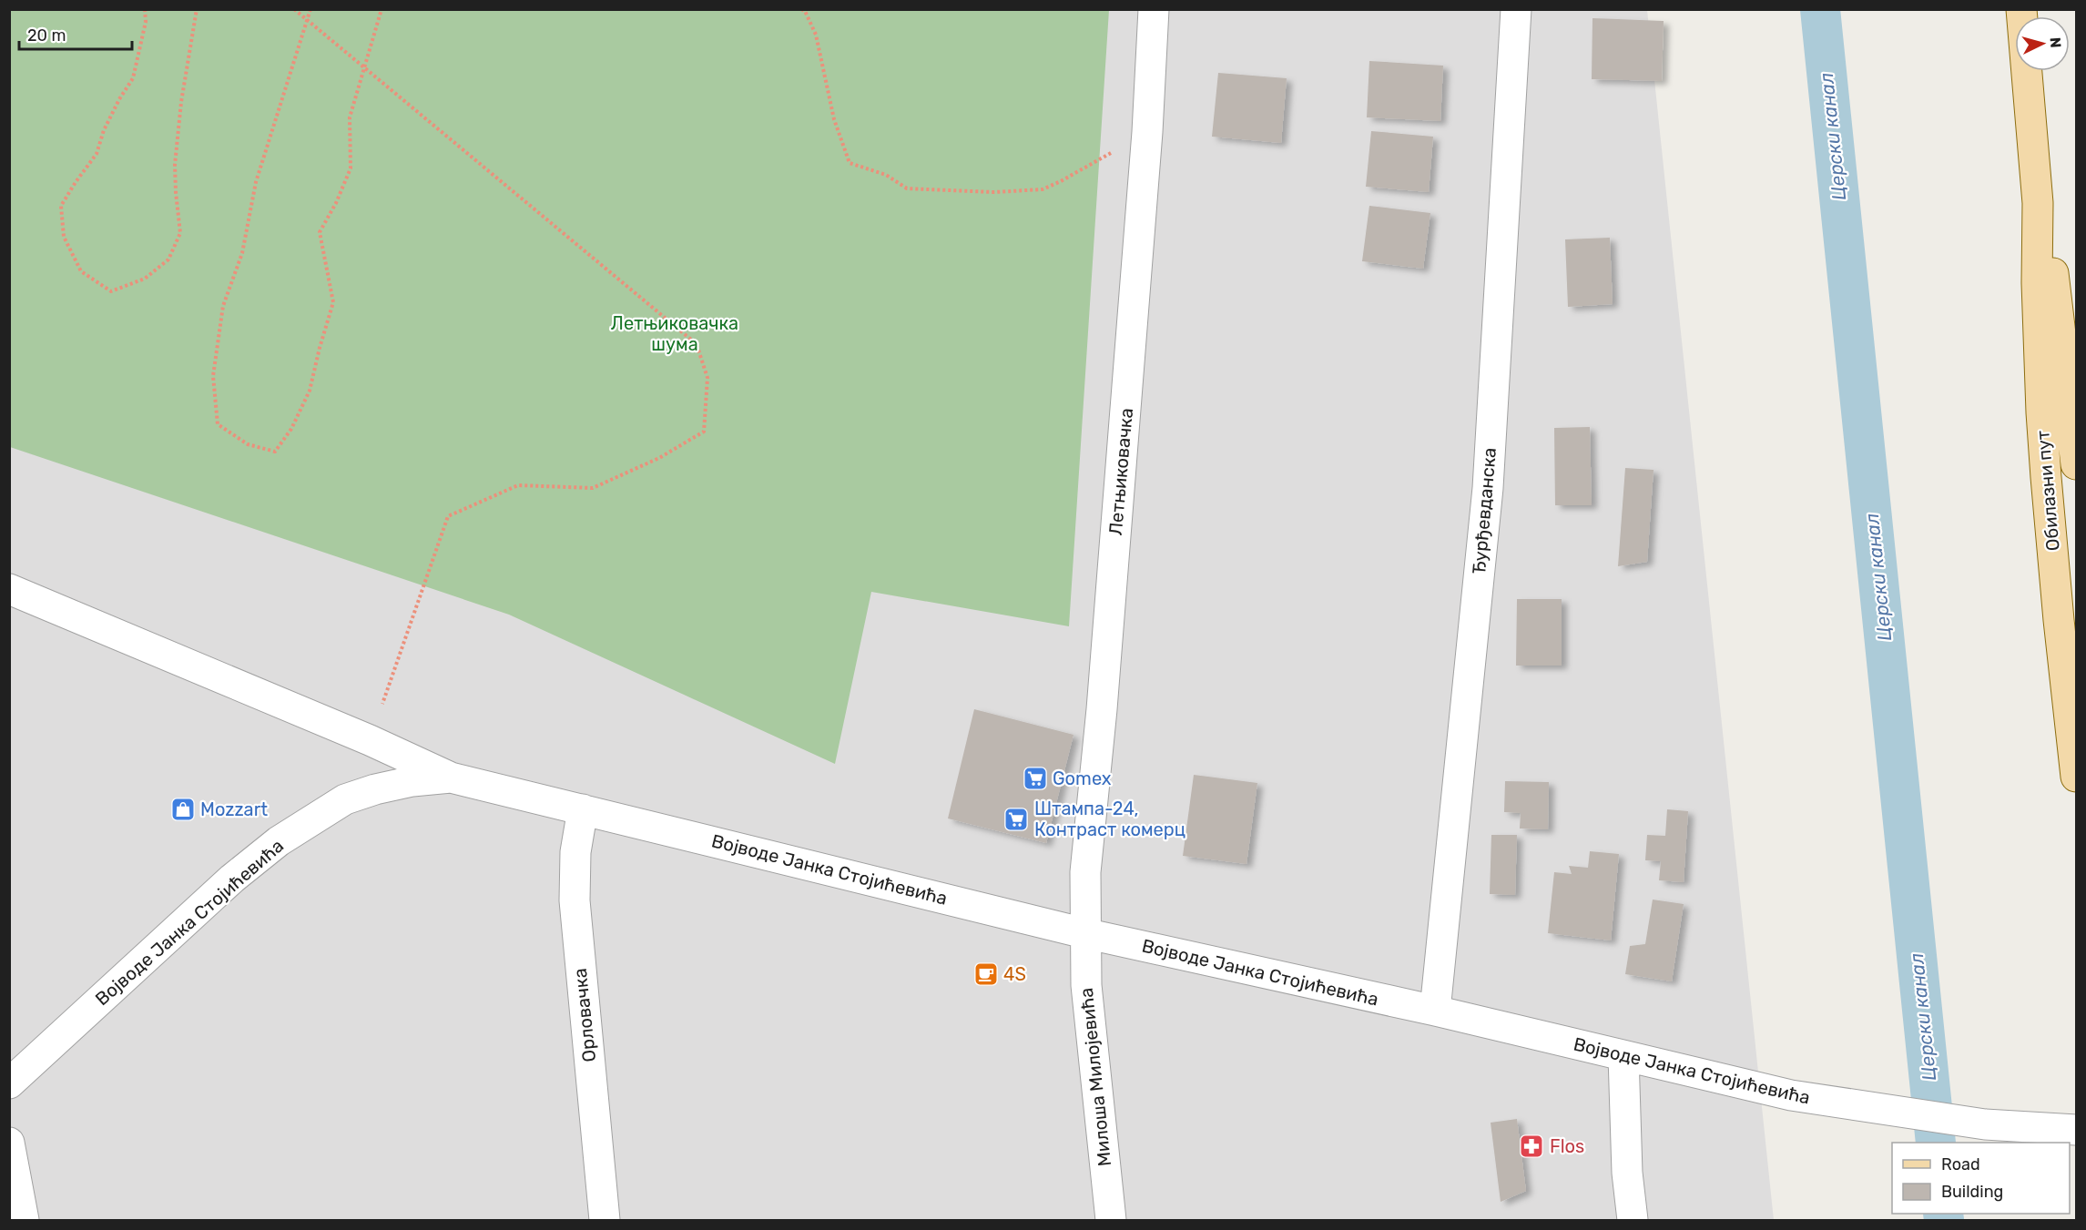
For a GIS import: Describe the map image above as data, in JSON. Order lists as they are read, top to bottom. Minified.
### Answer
{"streets":{"main road":["Обилазни пут"],"street":["Летњиковачка","Ђурђевданска","Војводе Јанка Стојићевића","Орловачка","Милоша Милојевића"]},"crossings":[["Летњиковачка","Војводе Јанка Стојићевића"],["Летњиковачка","Милоша Милојевића"],["Ђурђевданска","Војводе Јанка Стојићевића"],["Војводе Јанка Стојићевића","Орловачка"],["Војводе Јанка Стојићевића","Милоша Милојевића"]],"water":["Церски канал"],"parks":["Летњиковачка шума"],"places":{"supermarket":["Gomex","Штампа-24, Контраст комерц"],"shop":["Mozzart"],"cafe":["4S"],"pharmacy":["Flos"]},"legend":["Road","Building"],"scale_bar":"20 m","north":"right"}
